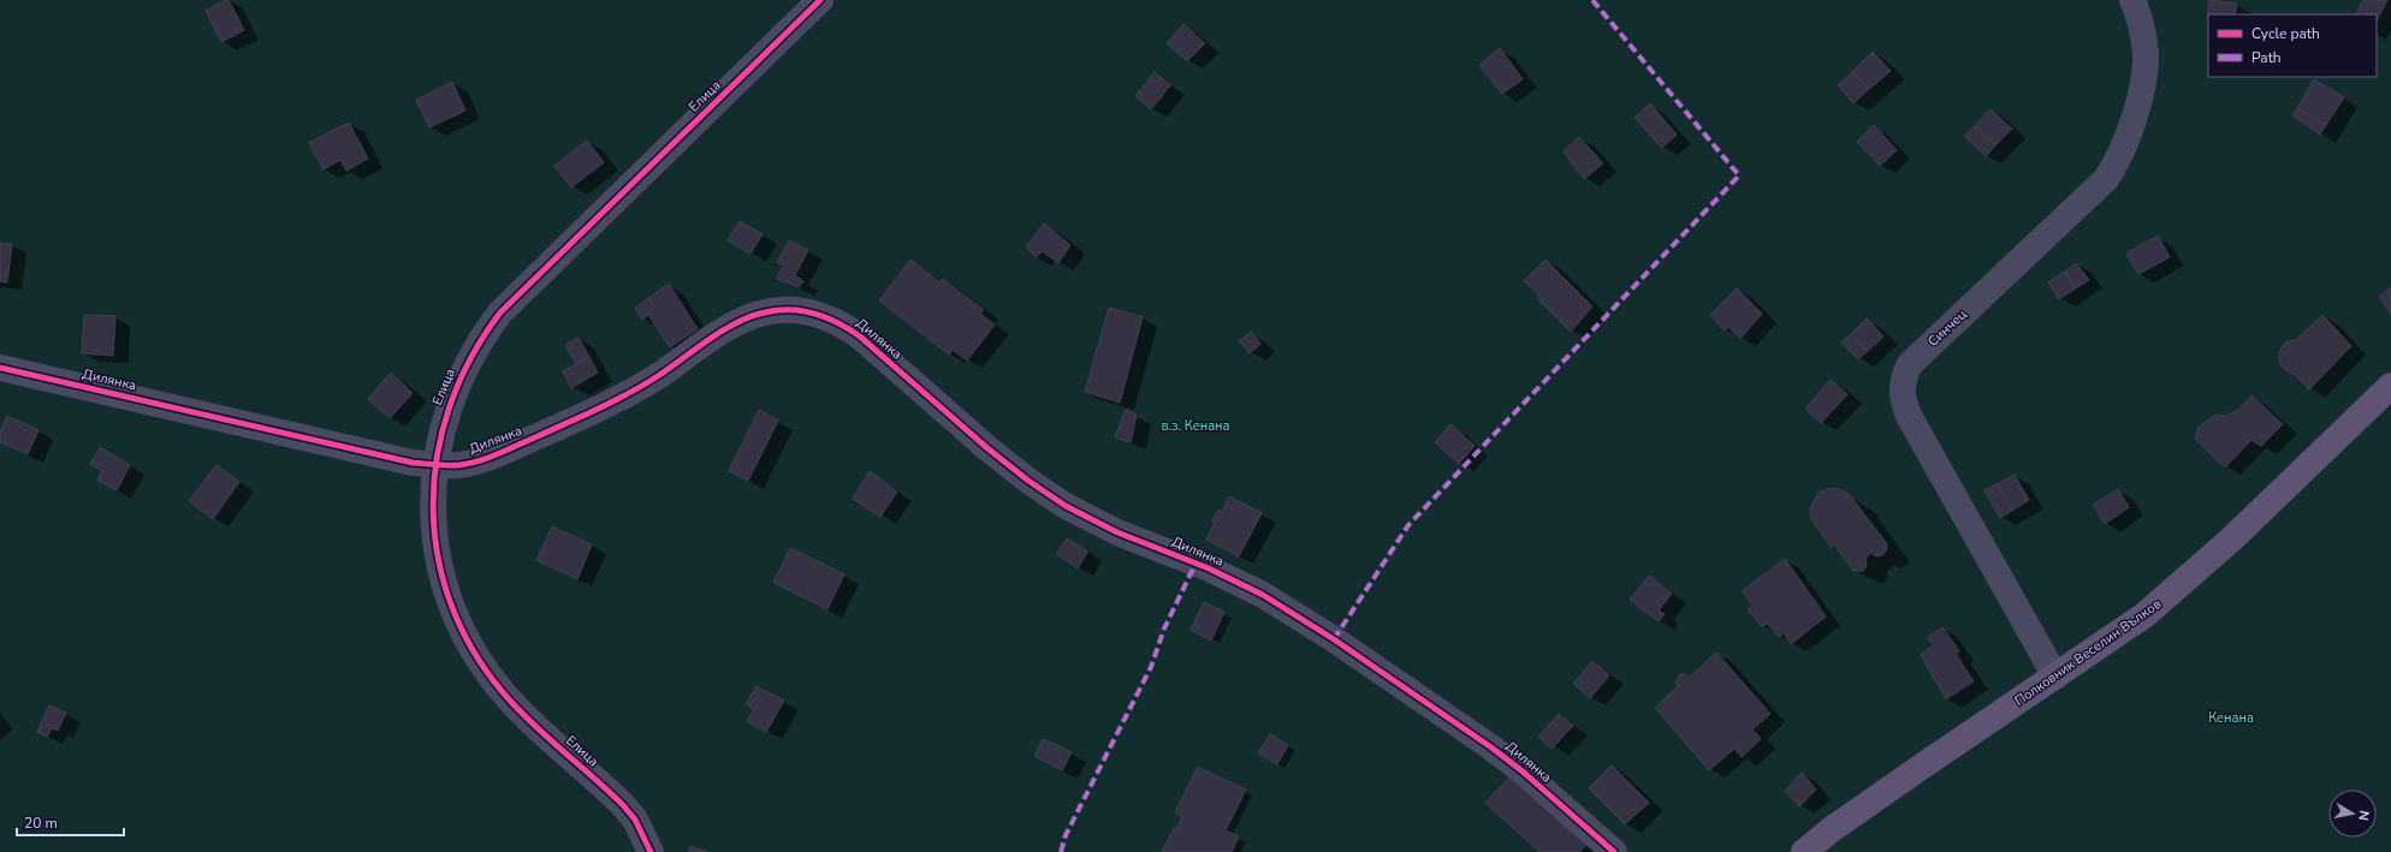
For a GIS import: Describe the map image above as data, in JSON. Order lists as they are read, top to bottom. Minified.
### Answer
{"streets":{"main road":["Полковник Веселин Вълков"],"street":["Елица","Синчец","Дилянка"]},"crossings":[["Елица","Дилянка"],["Синчец","Полковник Веселин Вълков"]],"parks":["в.з. Кенана","Кенана"],"legend":["Cycle path","Path"],"scale_bar":"20 m","north":"right"}
